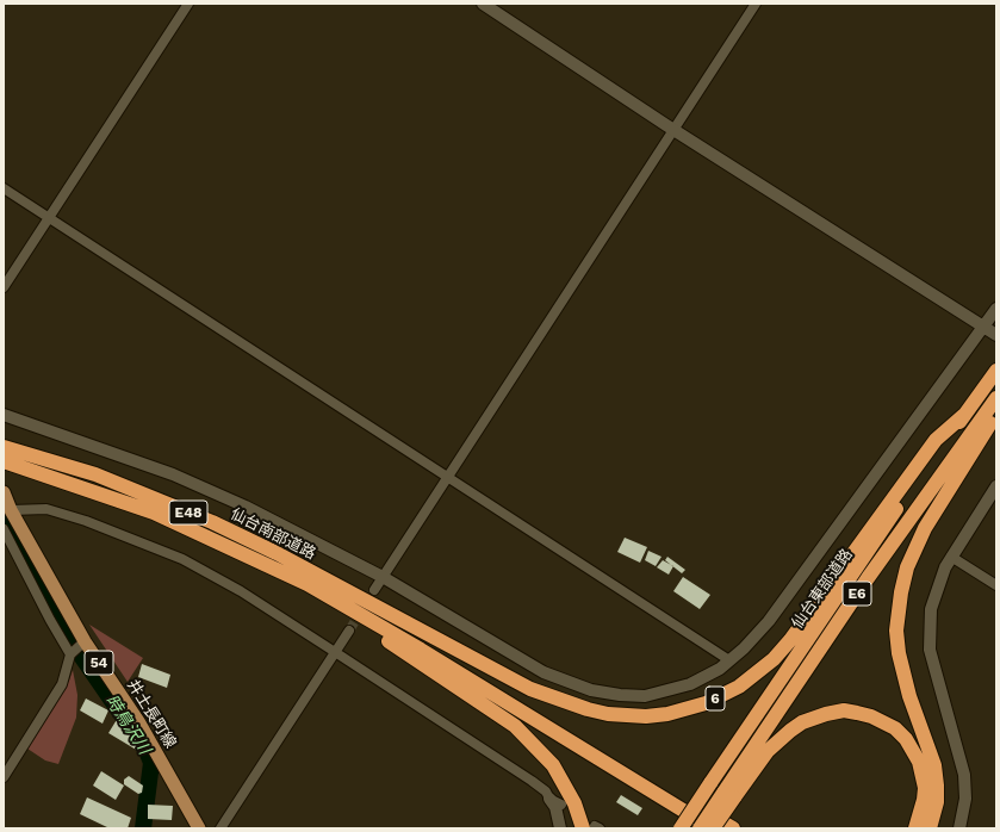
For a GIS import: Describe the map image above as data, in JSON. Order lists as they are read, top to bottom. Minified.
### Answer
{"streets":{"highway":["E48","仙台南部道路","仙台東部道路","E6","6"],"main road":["54","井土長町線"]},"crossings":[["仙台南部道路","6"],["仙台東部道路","6"]],"water":["時鳥沢川"]}
